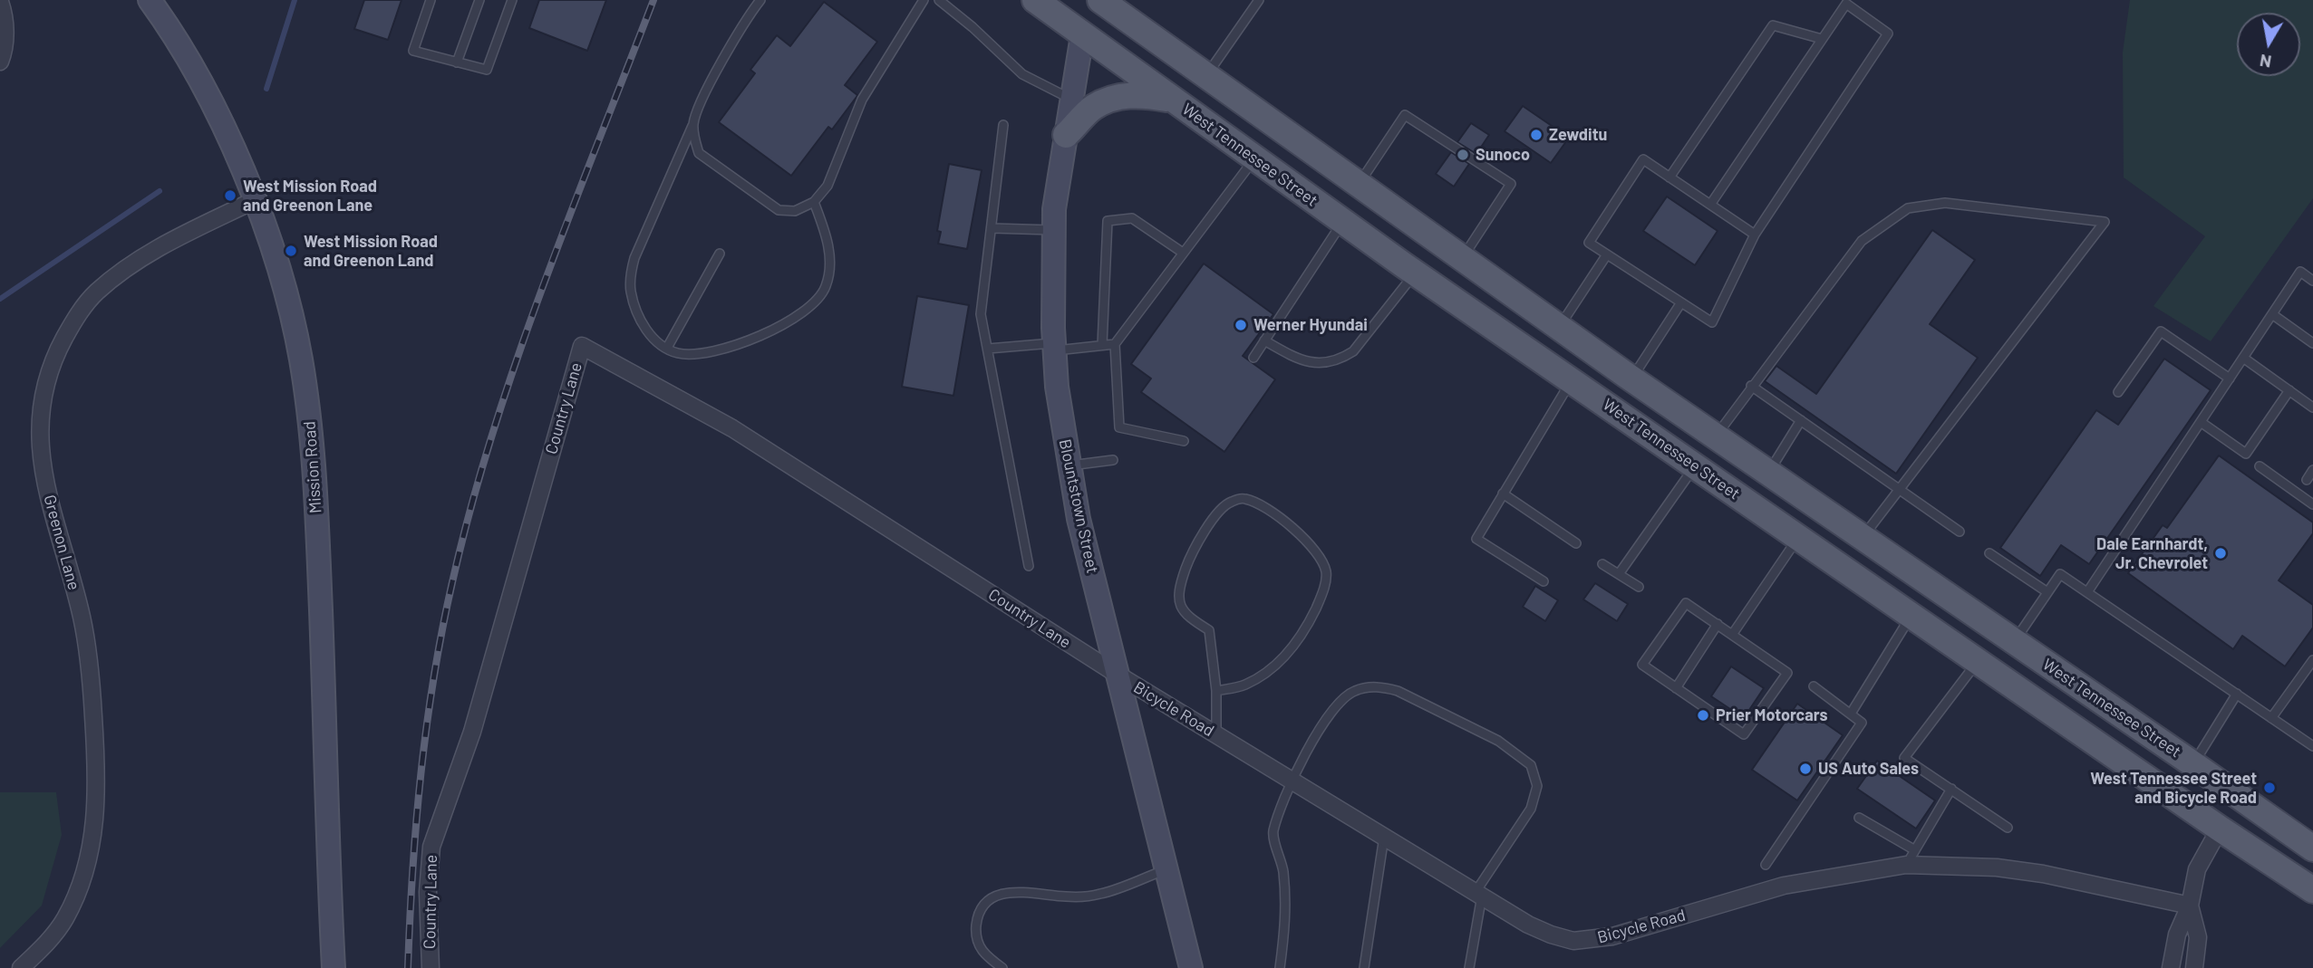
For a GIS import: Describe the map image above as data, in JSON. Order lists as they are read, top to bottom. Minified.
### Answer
{"streets":{"main road":["West Tennessee Street","Mission Road","Blountstown Street"],"street":["Country Lane","Greenon Lane","Bicycle Road"]},"crossings":[["West Tennessee Street","Blountstown Street"],["Country Lane","Blountstown Street"],["Country Lane","Bicycle Road"],["Mission Road","Greenon Lane"],["Blountstown Street","Bicycle Road"]],"places":["Zewditu","Sunoco","West Mission Road and Greenon Lane","West Mission Road and Greenon Land","Werner Hyundai","Dale Earnhardt, Jr. Chevrolet","Prier Motorcars","US Auto Sales","West Tennessee Street and Bicycle Road"],"north":"bottom"}
